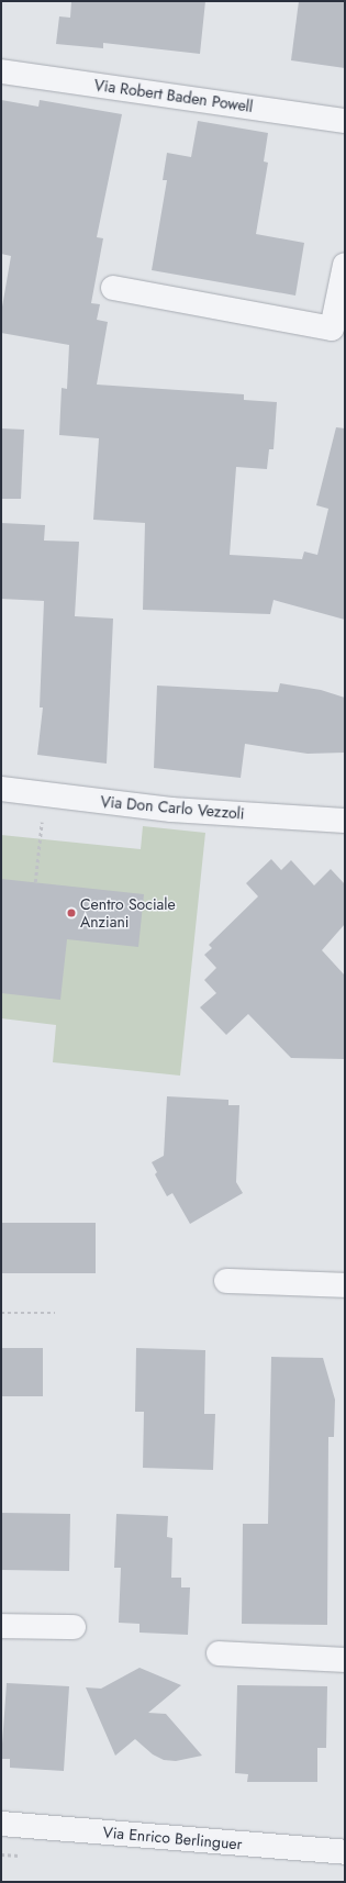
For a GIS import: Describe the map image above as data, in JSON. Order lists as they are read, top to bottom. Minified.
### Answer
{"streets":{"street":["Via Robert Baden Powell","Via Don Carlo Vezzoli","Via Enrico Berlinguer"]},"places":["Centro Sociale Anziani"]}
